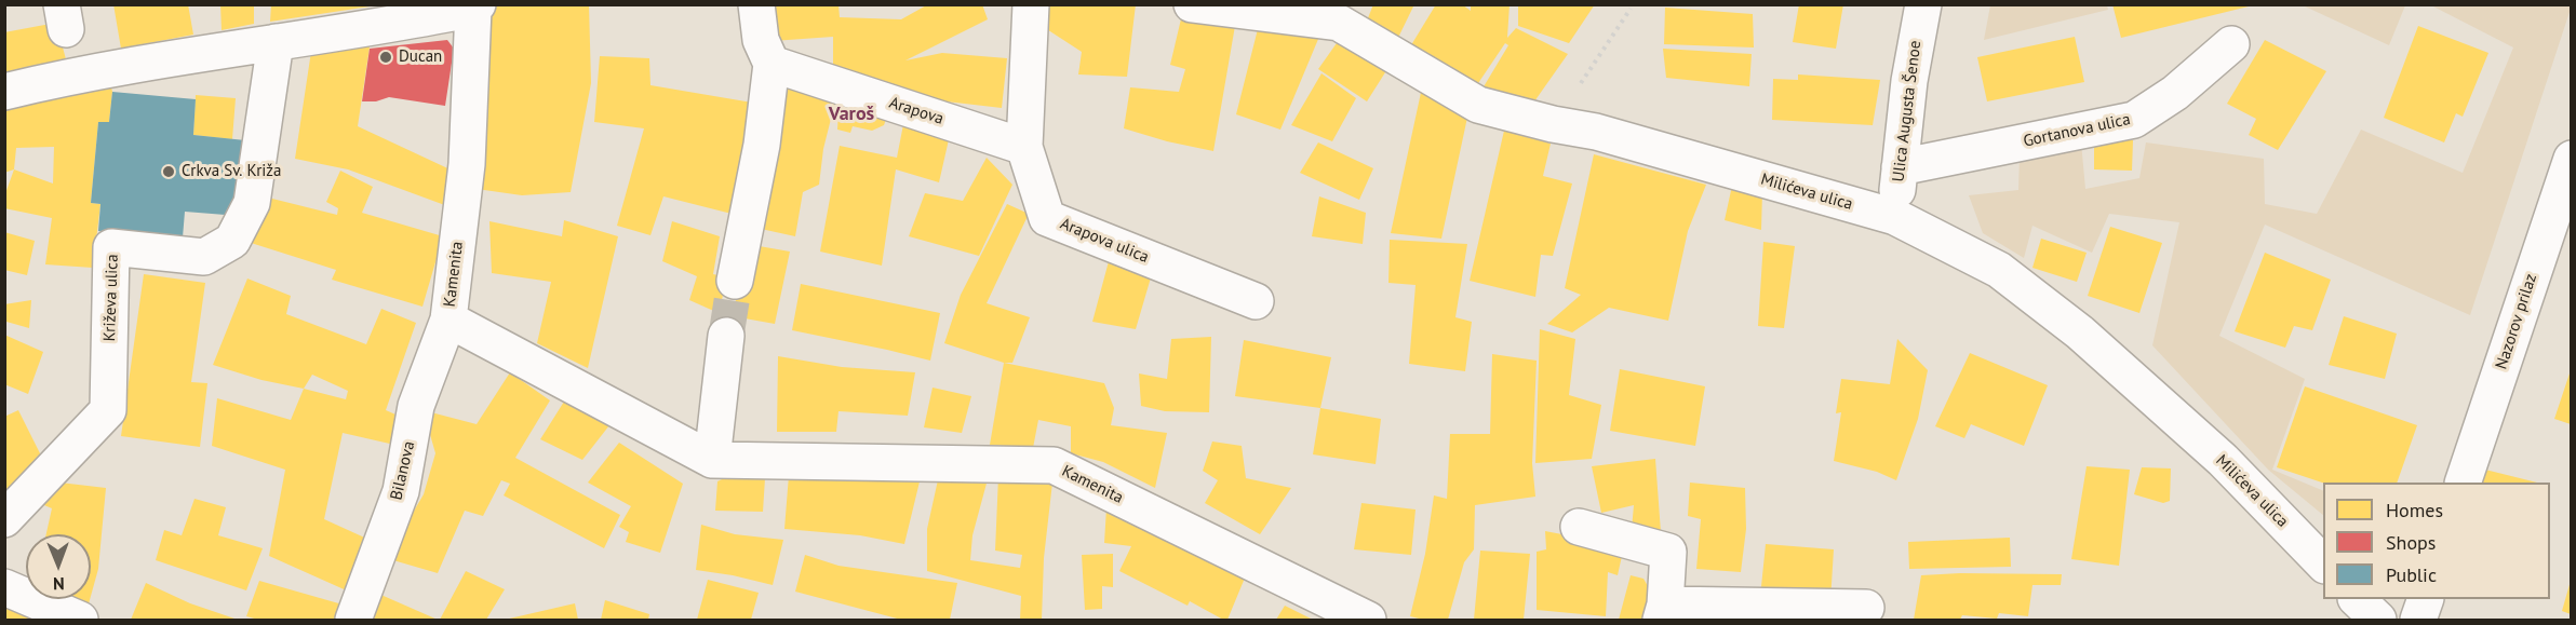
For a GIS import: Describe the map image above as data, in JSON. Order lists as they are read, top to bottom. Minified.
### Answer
{"streets":{"street":["Arapova","Ulica Augusta Šenoe","Gortanova ulica","Milićeva ulica","Arapova ulica","Kamenita","Križeva ulica","Nazorov prilaz","Bilanova"]},"crossings":[["Arapova","Arapova ulica"],["Ulica Augusta Šenoe","Gortanova ulica"],["Ulica Augusta Šenoe","Milićeva ulica"],["Kamenita","Bilanova"]],"districts":["Varoš"],"places":["Ducan","Crkva Sv. Križa"],"legend":["Homes","Shops","Public"],"north":"bottom"}
